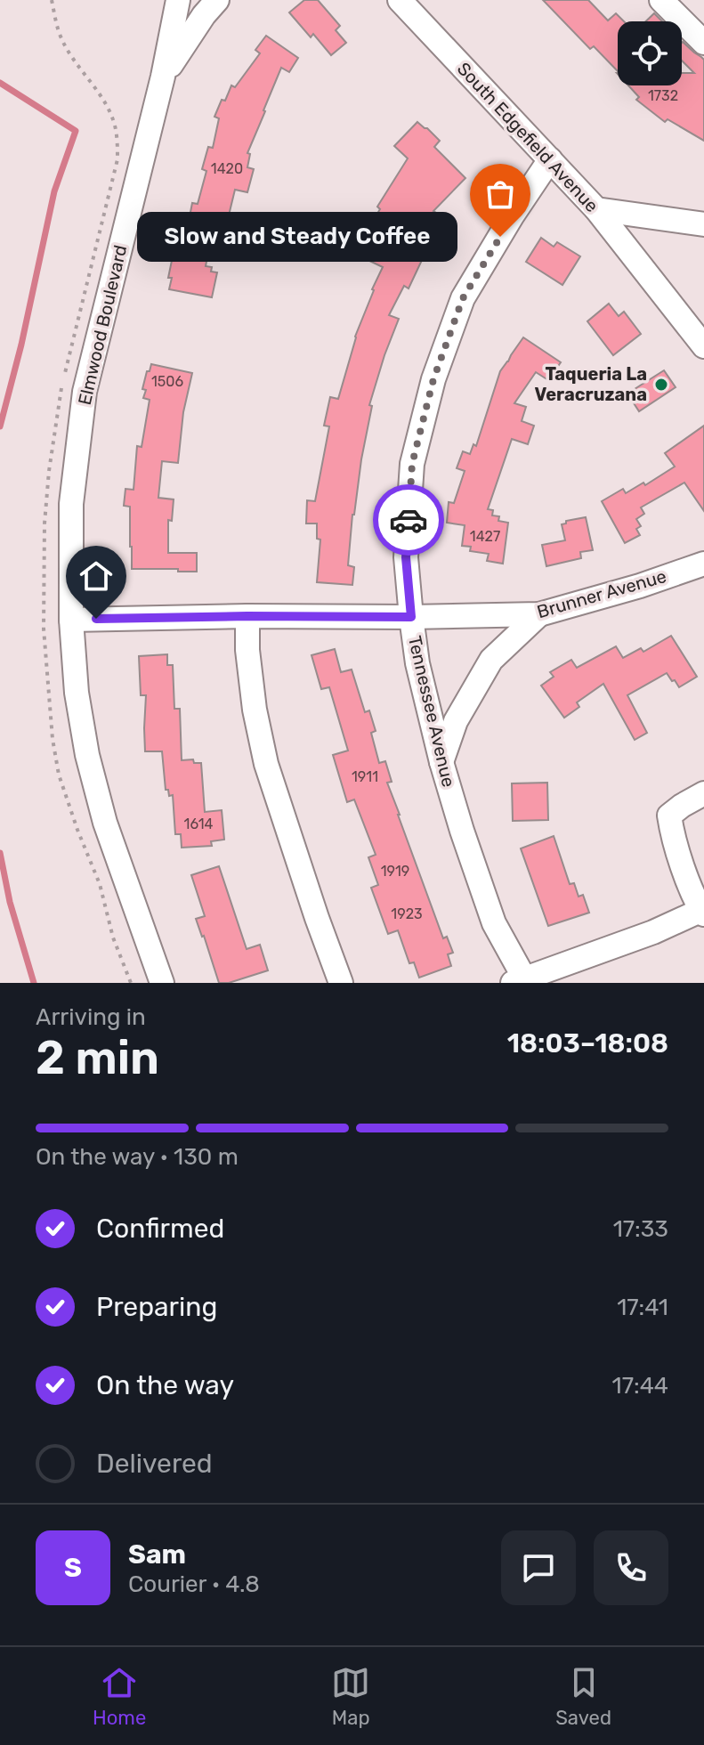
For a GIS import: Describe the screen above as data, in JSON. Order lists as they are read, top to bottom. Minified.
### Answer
{"streets":{"street":["South Edgefield Avenue","Elmwood Boulevard","Brunner Avenue","Tennessee Avenue"]},"crossings":[["South Edgefield Avenue","Tennessee Avenue"],["Elmwood Boulevard","Brunner Avenue"],["Brunner Avenue","Tennessee Avenue"]],"places":["Slow and Steady Coffee","Taqueria La Veracruzana"],"house_numbers":["1732","1420","1506","1427","1911","1614","1919","1923"],"page":{"bubble":"Slow and Steady Coffee","heading":["2 min","Arriving in","18:03–18:08"],"panel":["Sam","Courier · 4.8"],"bar":"On the way · 130 m","list":[["Confirmed","17:33"],["Preparing","17:41"],["On the way","17:44"],"Delivered"],"round":"S","tabs":["Home","Map","Saved"]}}
